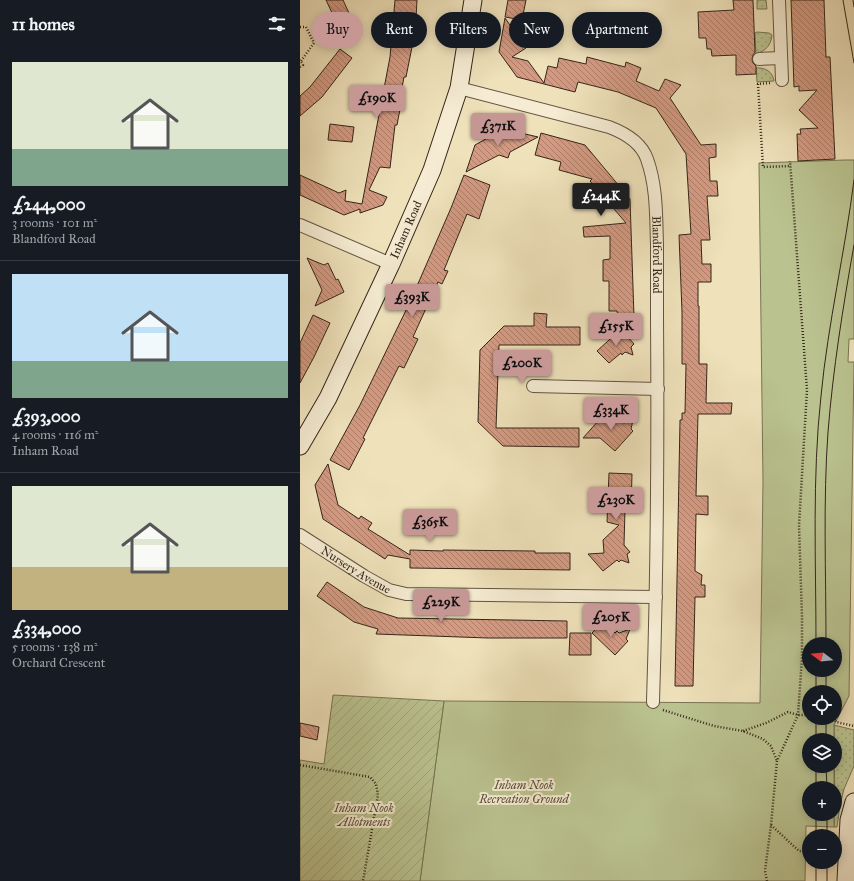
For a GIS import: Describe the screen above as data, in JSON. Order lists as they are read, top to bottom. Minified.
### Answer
{"streets":{"street":["Inham Road","Blandford Road","Nursery Avenue"]},"crossings":[["Inham Road","Blandford Road"],["Blandford Road","Nursery Avenue"]],"parks":["Inham Nook Recreation Ground","Inham Nook Allotments"],"north":"left","page":{"heading":"11 homes","chip":["Buy","Rent","Filters","New","Apartment"],"list":[{"name":"£244,000","note":"3 rooms · 101 m² · Blandford Road"},{"name":"£393,000","note":"4 rooms · 116 m² · Inham Road"},{"name":"£334,000","note":"5 rooms · 138 m² · Orchard Crescent"}],"price":["£190K","£371K","£244K","£393K","£155K","£200K","£334K","£230K","£365K","£229K","£205K"],"map_buttons":["+","−"]}}
